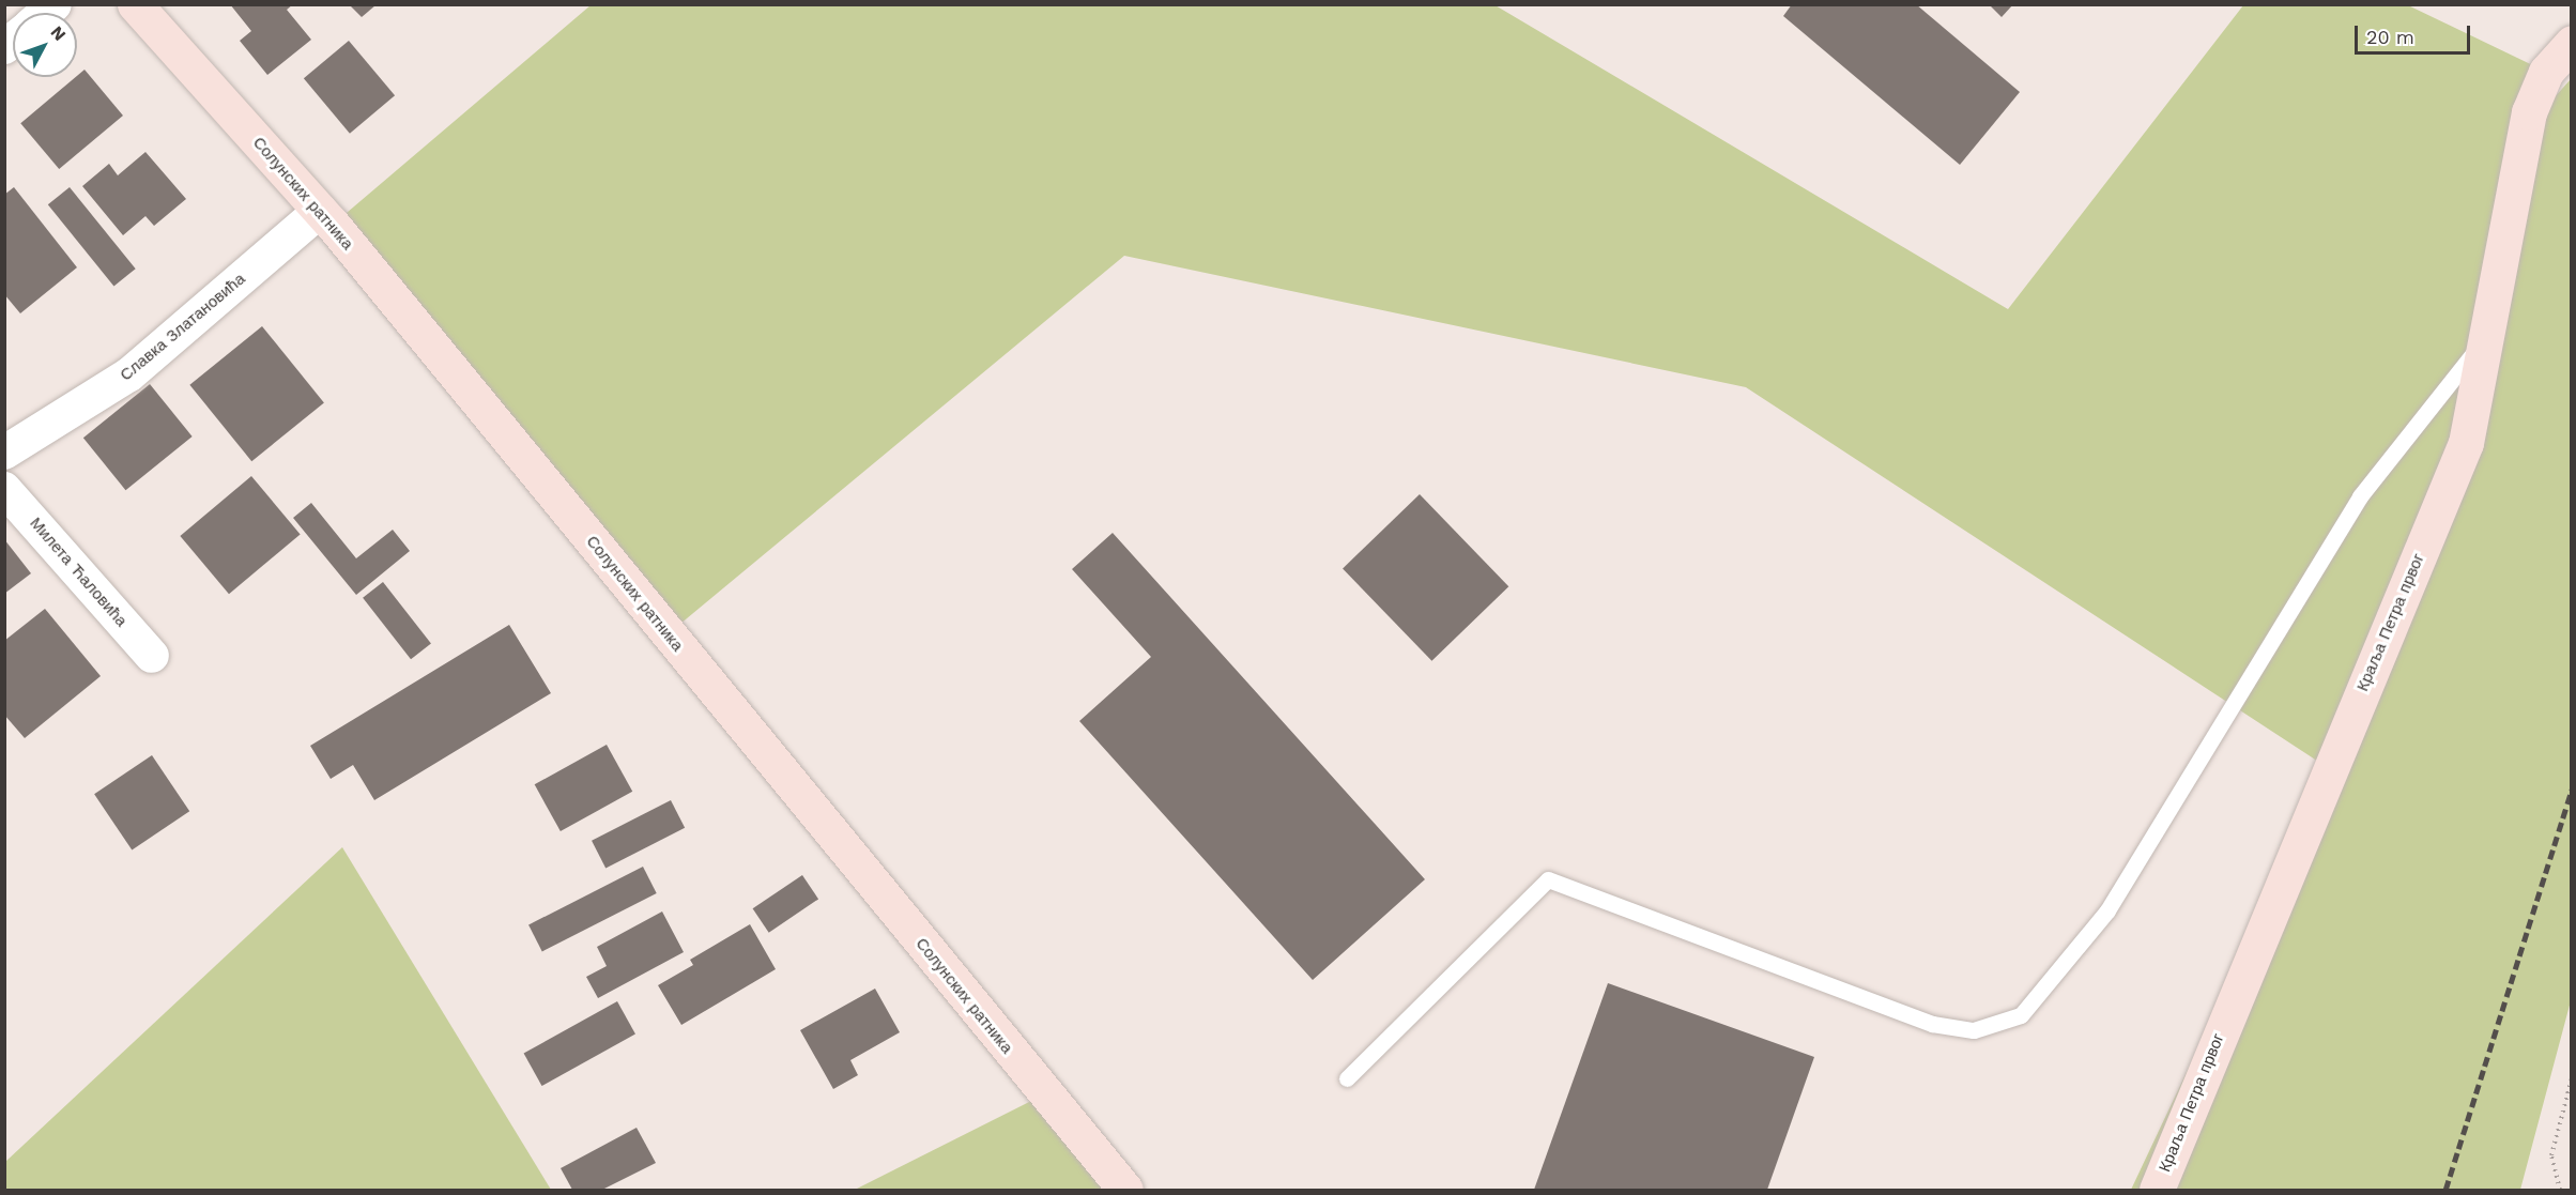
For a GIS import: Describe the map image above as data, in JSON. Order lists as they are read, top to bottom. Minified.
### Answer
{"streets":{"main road":["Солунских ратника","Краља Петра првог"],"street":["Славка Златановића","Милета Ћаловића"]},"crossings":[["Солунских ратника","Славка Златановића"]],"scale_bar":"20 m","north":"top right"}
